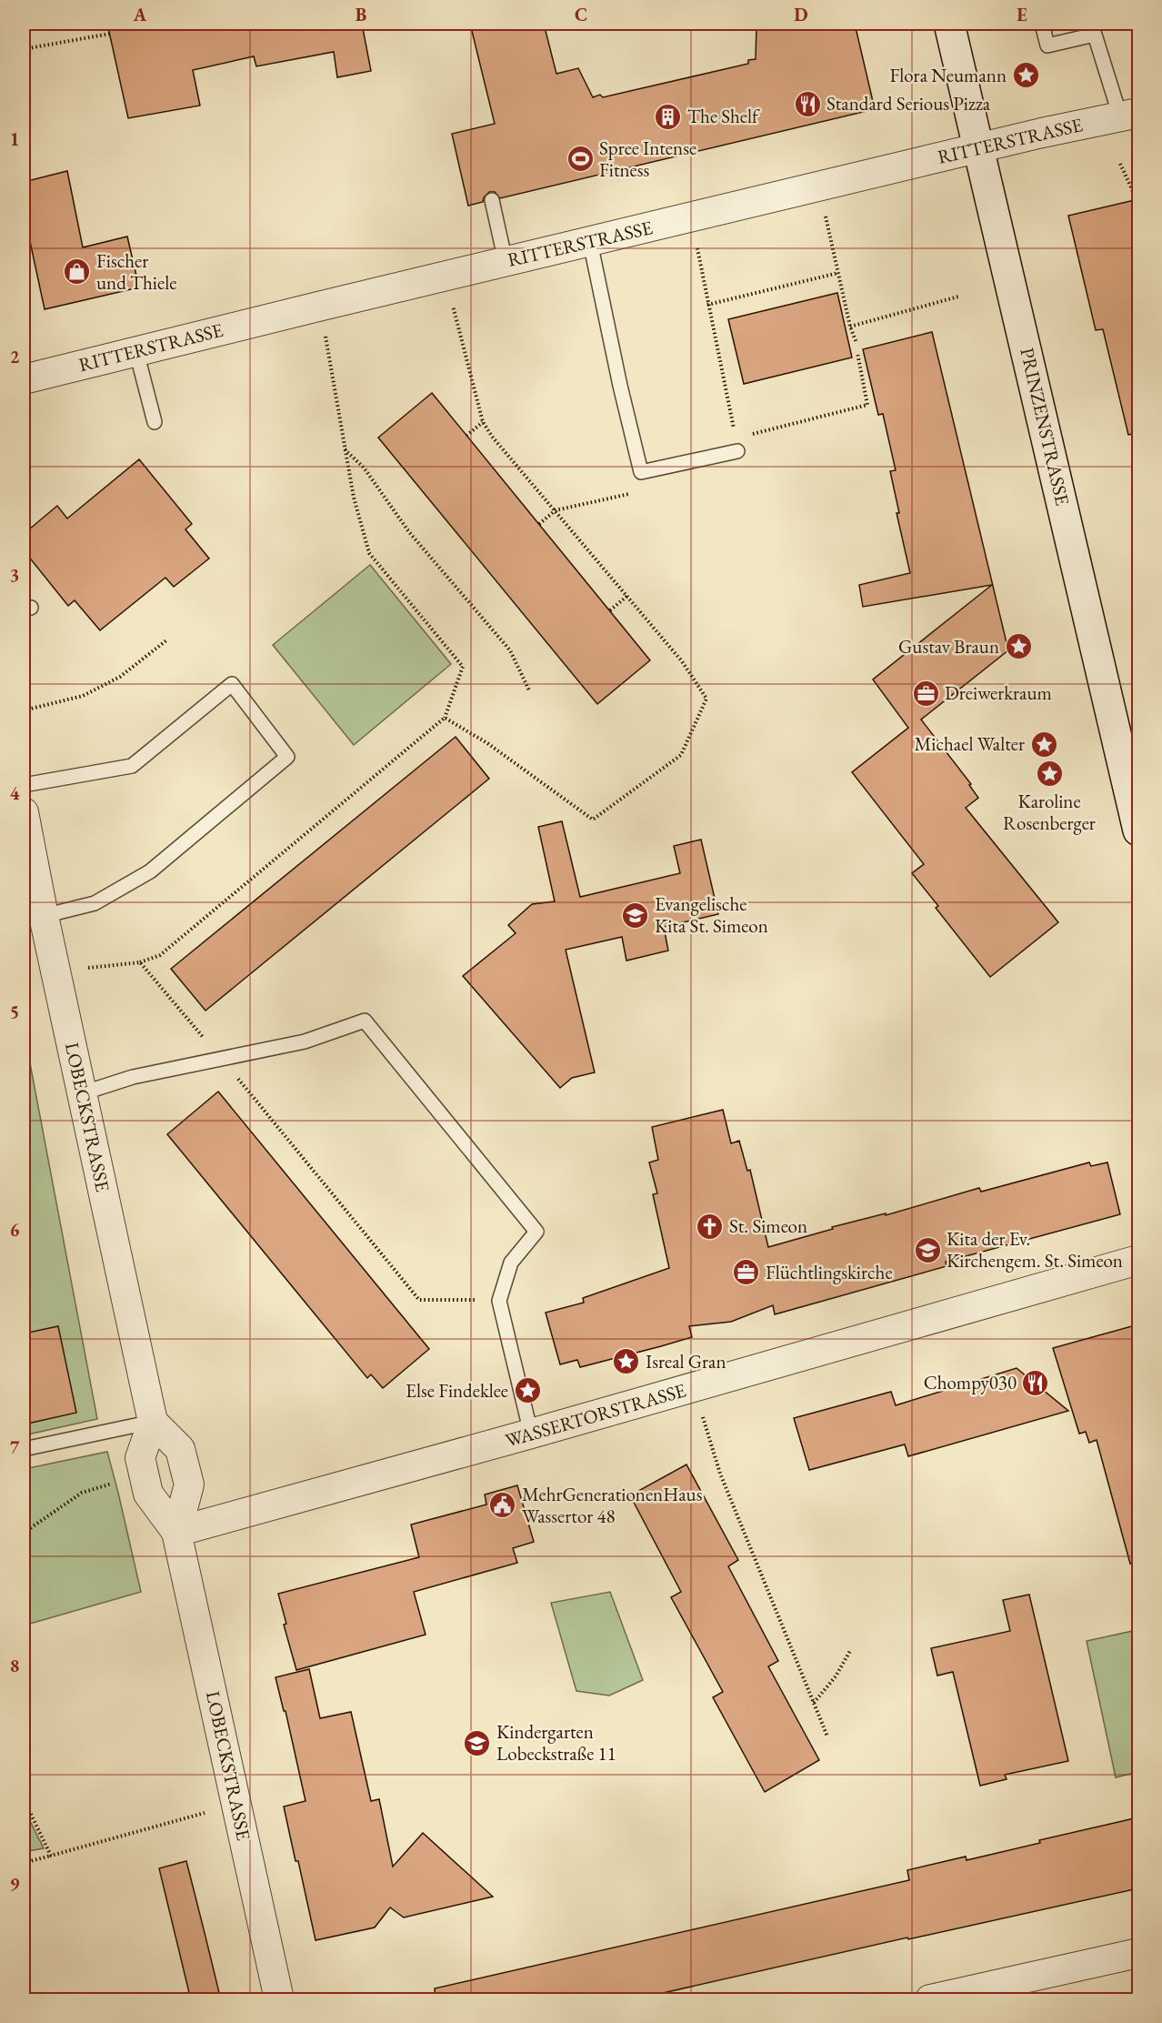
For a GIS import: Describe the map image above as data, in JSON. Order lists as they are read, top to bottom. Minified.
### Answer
{"streets":{"main road":["PRINZENSTRASSE"],"street":["RITTERSTRASSE","LOBECKSTRASSE","WASSERTORSTRASSE"]},"crossings":[["RITTERSTRASSE","PRINZENSTRASSE"],["LOBECKSTRASSE","WASSERTORSTRASSE"]],"places":{"place":["Flora Neumann","Gustav Braun","Michael Walter","Karoline Rosenberger","Isreal Gran","Else Findeklee"],"restaurant":["Standard Serious Pizza","Chompy030"],"building":["The Shelf"],"sports":["Spree Intense Fitness"],"shop":["Fischer und Thiele"],"office":["Dreiwerkraum","Flüchtlingskirche"],"school or university":["Evangelische Kita St. Simeon","Kita der Ev. Kirchengem. St. Simeon","Kindergarten Lobeckstraße 11"],"church":["St. Simeon"],"public building":["MehrGenerationenHaus Wassertor 48"]},"grid":{"columns":["A","B","C","D","E"],"rows":["1","2","3","4","5","6","7","8","9"]}}
